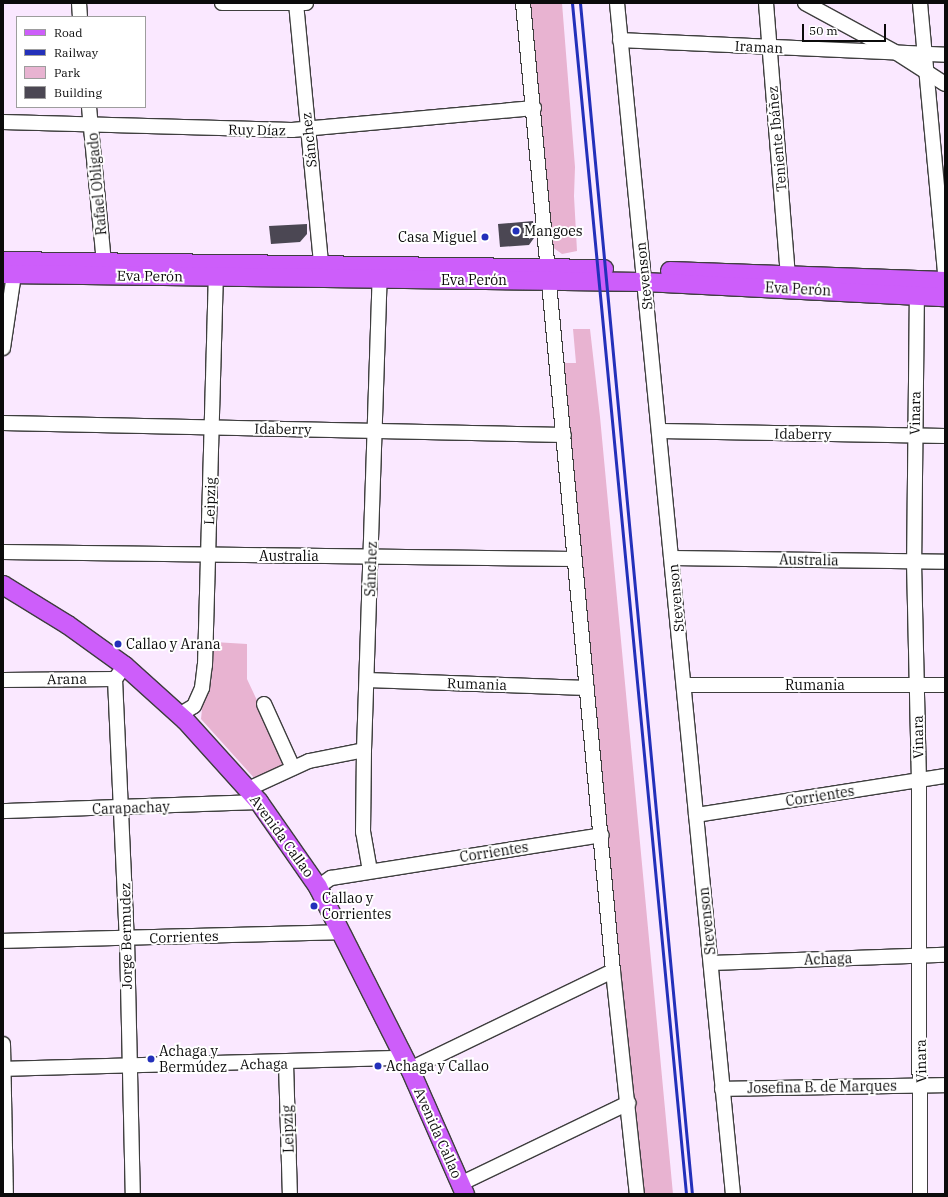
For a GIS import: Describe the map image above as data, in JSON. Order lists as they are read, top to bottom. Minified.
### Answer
{"streets":{"main road":["Eva Perón","Avenida Callao"],"street":["Iraman","Ruy Díaz","Teniente Ibáñez","Sánchez","Rafael Obligado","Stevenson","Vinara","Idaberry","Leipzig","Australia","Arana","Rumania","Corrientes","Carapachay","Jorge Bermudez","Achaga","Josefina B. de Marques"]},"crossings":[["Iraman","Teniente Ibáñez"],["Iraman","Stevenson"],["Ruy Díaz","Sánchez"],["Ruy Díaz","Rafael Obligado"],["Teniente Ibáñez","Eva Perón"],["Sánchez","Eva Perón"],["Sánchez","Idaberry"],["Sánchez","Australia"],["Sánchez","Rumania"],["Sánchez","Corrientes"],["Rafael Obligado","Eva Perón"],["Eva Perón","Stevenson"],["Eva Perón","Vinara"],["Eva Perón","Leipzig"],["Stevenson","Idaberry"],["Stevenson","Australia"],["Stevenson","Rumania"],["Stevenson","Corrientes"],["Stevenson","Achaga"],["Stevenson","Josefina B. de Marques"],["Vinara","Idaberry"],["Vinara","Australia"],["Vinara","Rumania"],["Vinara","Corrientes"],["Vinara","Achaga"],["Vinara","Josefina B. de Marques"],["Idaberry","Leipzig"],["Leipzig","Australia"],["Leipzig","Avenida Callao"],["Leipzig","Achaga"],["Arana","Avenida Callao"],["Arana","Jorge Bermudez"],["Corrientes","Avenida Callao"],["Corrientes","Jorge Bermudez"],["Carapachay","Avenida Callao"],["Carapachay","Jorge Bermudez"],["Avenida Callao","Jorge Bermudez"],["Avenida Callao","Achaga"],["Jorge Bermudez","Achaga"]],"places":["Mangoes","Casa Miguel","Callao y Arana","Callao y Corrientes","Achaga y Bermúdez","Achaga y Callao"],"legend":["Road","Railway","Park","Building"],"scale_bar":"50 m"}
